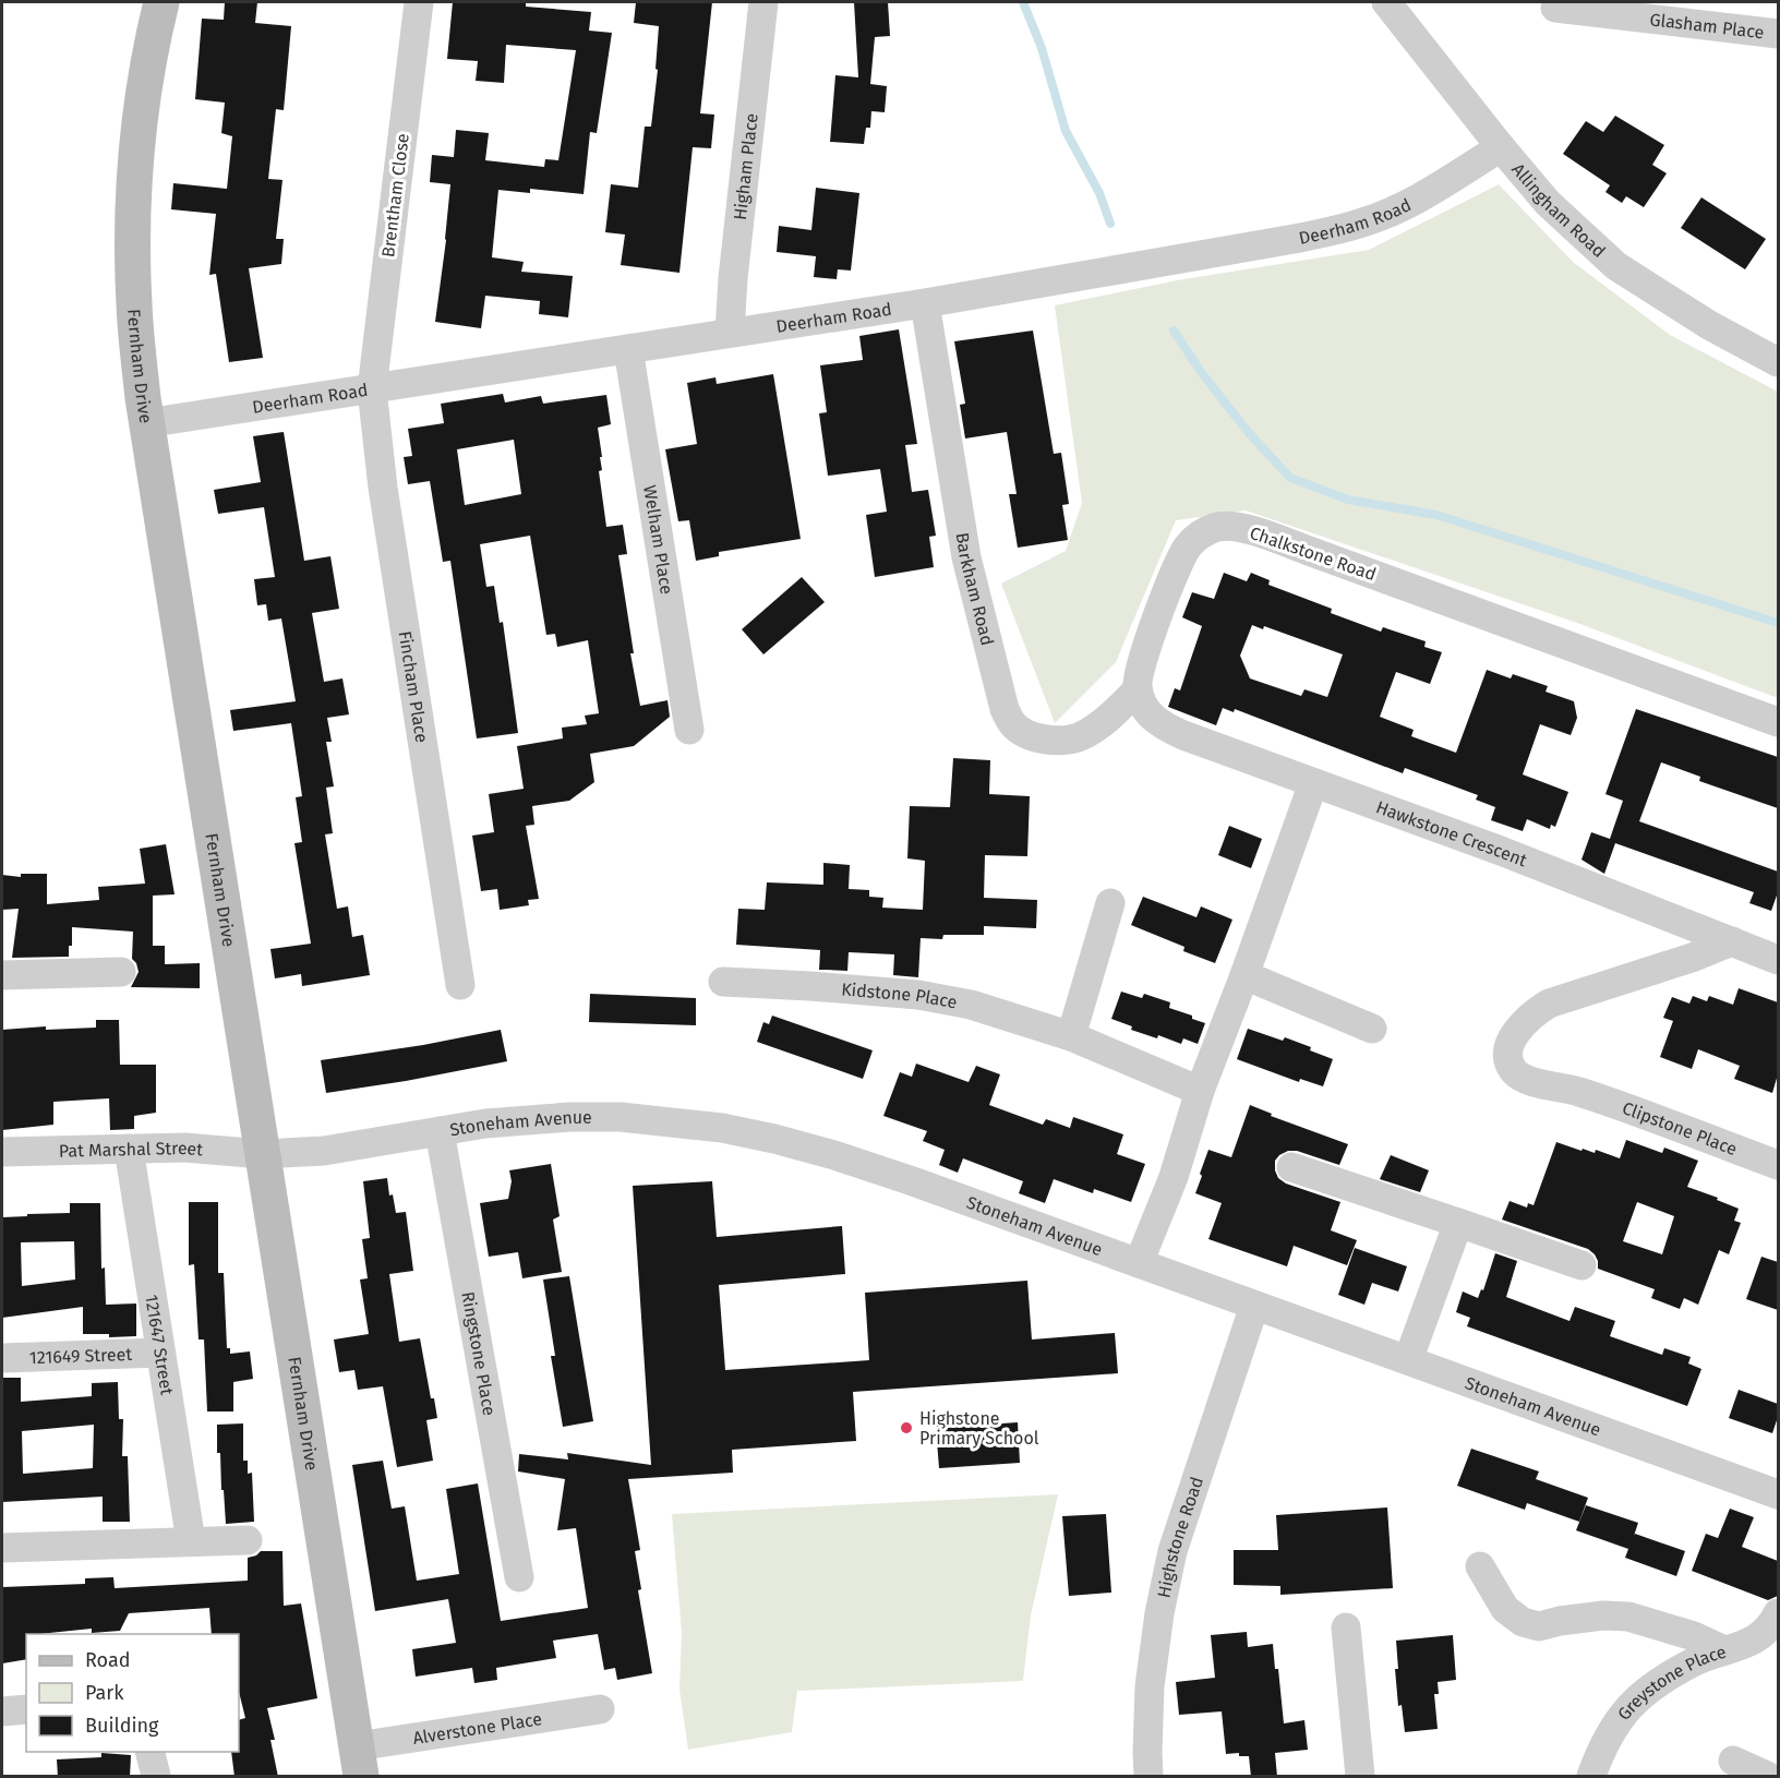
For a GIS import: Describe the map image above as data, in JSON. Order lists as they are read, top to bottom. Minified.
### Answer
{"streets":{"street":["Glasham Place","Higham Place","Brentham Close","Allingham Road","Deerham Road","Fernham Drive","Welham Place","Chalkstone Road","Barkham Road","Fincham Place","Hawkstone Crescent","Kidstone Place","Stoneham Avenue","Clipstone Place","Pat Marshal Street","121647 Street","Ringstone Place","121649 Street","Highstone Road","Greystone Place","Alverstone Place"]},"crossings":[["Higham Place","Deerham Road"],["Brentham Close","Deerham Road"],["Brentham Close","Fincham Place"],["Allingham Road","Deerham Road"],["Deerham Road","Fernham Drive"],["Deerham Road","Welham Place"],["Deerham Road","Barkham Road"],["Deerham Road","Fincham Place"],["Fernham Drive","Stoneham Avenue"],["Fernham Drive","Pat Marshal Street"],["Fernham Drive","Alverstone Place"],["Chalkstone Road","Barkham Road"],["Hawkstone Crescent","Clipstone Place"],["Stoneham Avenue","Pat Marshal Street"],["Stoneham Avenue","Ringstone Place"],["Stoneham Avenue","Highstone Road"],["Pat Marshal Street","121647 Street"],["121647 Street","121649 Street"]],"places":["Highstone Primary School"],"legend":["Road","Park","Building"]}
